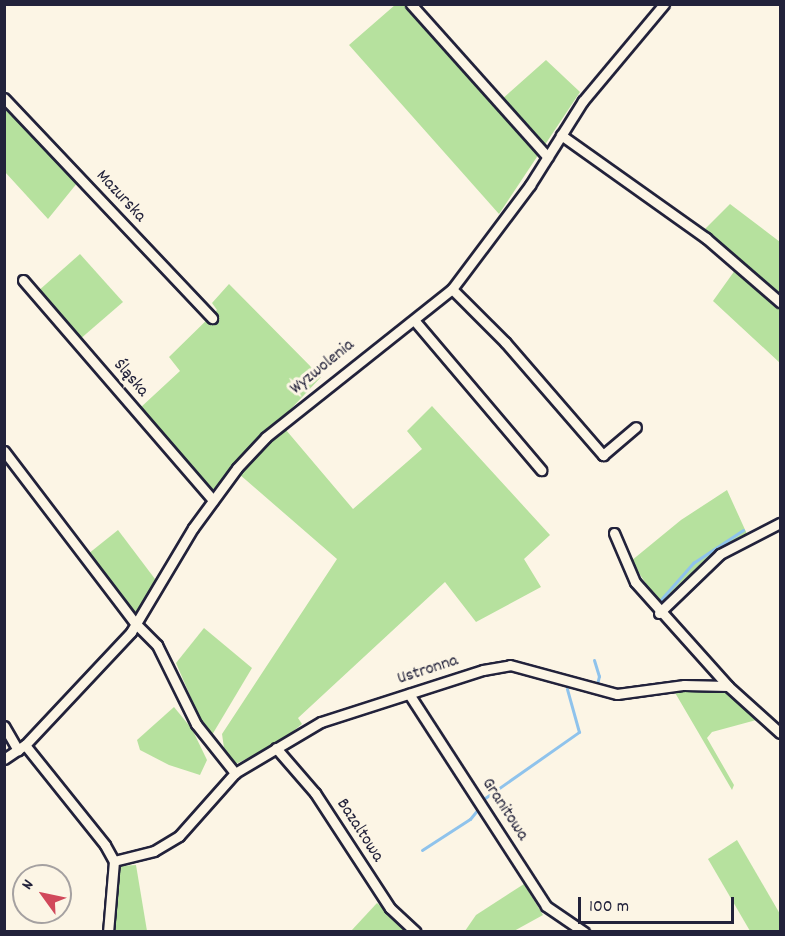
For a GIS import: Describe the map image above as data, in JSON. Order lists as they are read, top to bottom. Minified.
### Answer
{"streets":{"street":["Mazurska","Wyzwolenia","Śląska","Ustronna","Granitowa","Bazaltowa"]},"crossings":[["Wyzwolenia","Śląska"],["Ustronna","Granitowa"],["Ustronna","Bazaltowa"]],"scale_bar":"100 m","north":"top left"}
